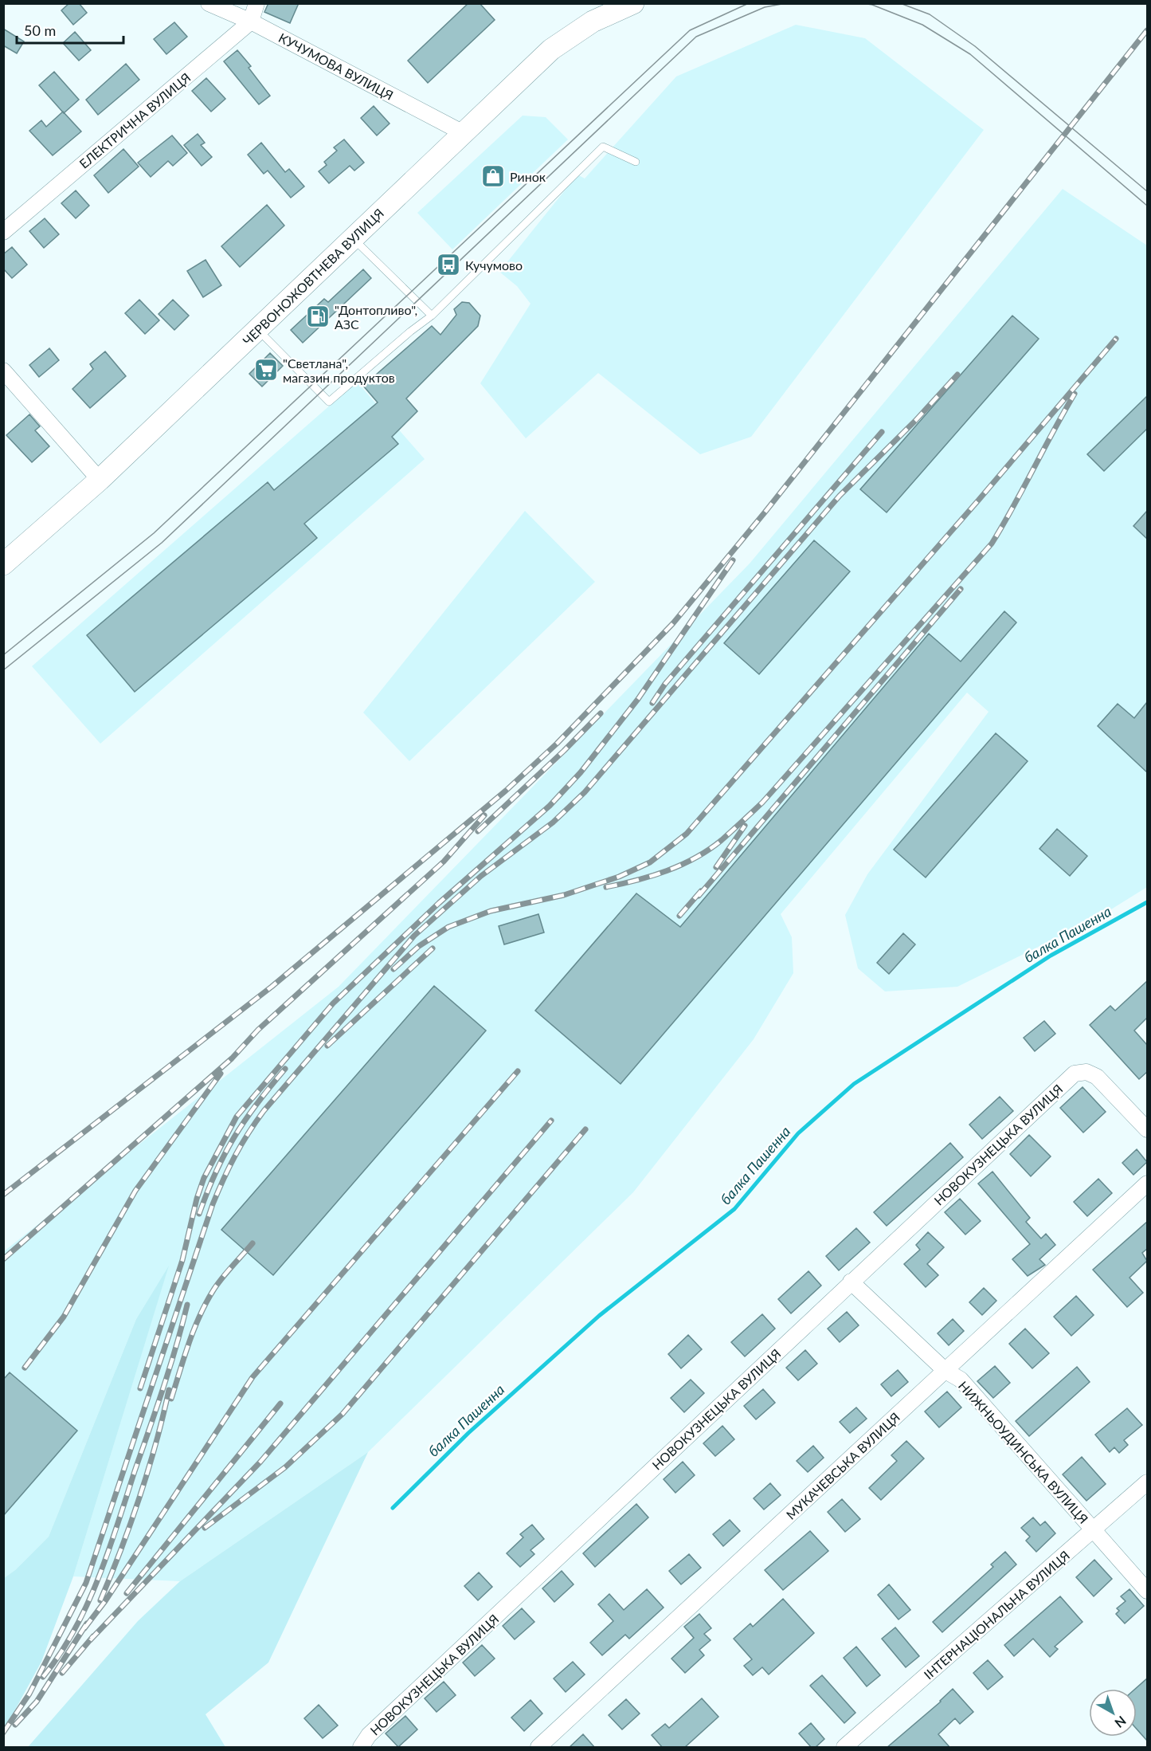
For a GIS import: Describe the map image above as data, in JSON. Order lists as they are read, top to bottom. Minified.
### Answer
{"streets":{"main road":["ЧЕРВОНОЖОВТНЕВА ВУЛИЦЯ"],"street":["КУЧУМОВА ВУЛИЦЯ","ЕЛЕКТРИЧНА ВУЛИЦЯ","НОВОКУЗНЕЦЬКА ВУЛИЦЯ","НИЖНЬОУДИНСЬКА ВУЛИЦЯ","МУКАЧЕВСЬКА ВУЛИЦЯ","ІНТЕРНАЦІОНАЛЬНА ВУЛИЦЯ"]},"crossings":[["КУЧУМОВА ВУЛИЦЯ","ЕЛЕКТРИЧНА ВУЛИЦЯ"],["КУЧУМОВА ВУЛИЦЯ","ЧЕРВОНОЖОВТНЕВА ВУЛИЦЯ"],["НОВОКУЗНЕЦЬКА ВУЛИЦЯ","НИЖНЬОУДИНСЬКА ВУЛИЦЯ"],["НИЖНЬОУДИНСЬКА ВУЛИЦЯ","МУКАЧЕВСЬКА ВУЛИЦЯ"],["НИЖНЬОУДИНСЬКА ВУЛИЦЯ","ІНТЕРНАЦІОНАЛЬНА ВУЛИЦЯ"]],"water":["балка Пашенна"],"places":{"shop":["Ринок"],"bus stop":["Кучумово"],"fuel station":["\"Донтопливо\", АЗС"],"supermarket":["\"Светлана\", магазин продуктов"]},"scale_bar":"50 m","north":"bottom right"}
